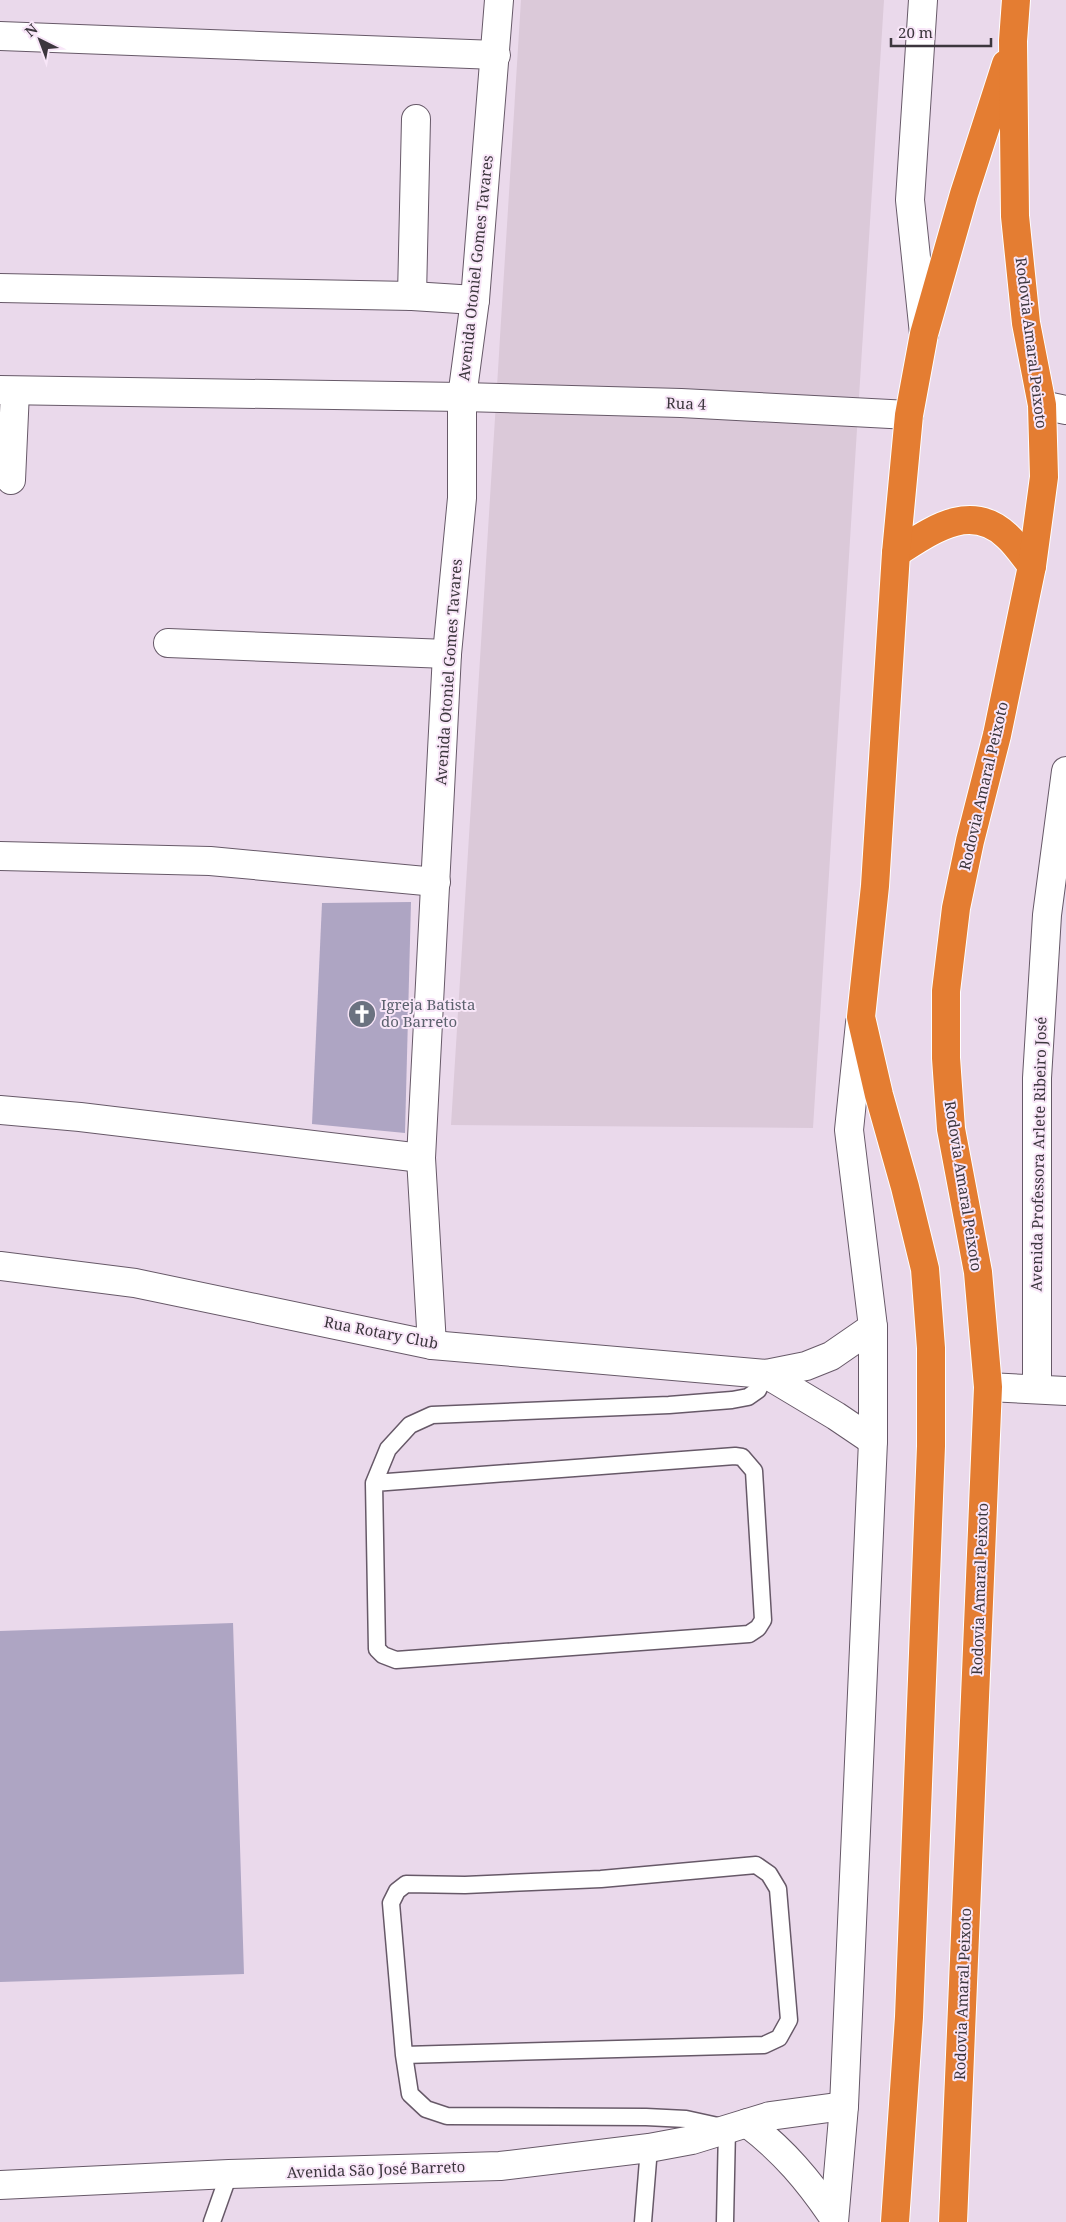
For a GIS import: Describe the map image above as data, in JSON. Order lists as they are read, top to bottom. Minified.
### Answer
{"streets":{"highway":["Rodovia Amaral Peixoto"],"street":["Avenida Otoniel Gomes Tavares","Rua 4","Avenida Professora Arlete Ribeiro José","Rua Rotary Club","Avenida São José Barreto"]},"crossings":[["Avenida Otoniel Gomes Tavares","Rua 4"],["Avenida Otoniel Gomes Tavares","Rua Rotary Club"],["Rodovia Amaral Peixoto","Rua 4"],["Rodovia Amaral Peixoto","Rua Rotary Club"],["Rodovia Amaral Peixoto","Avenida São José Barreto"]],"places":{"church":["Igreja Batista do Barreto"]},"scale_bar":"20 m","north":"top left"}
